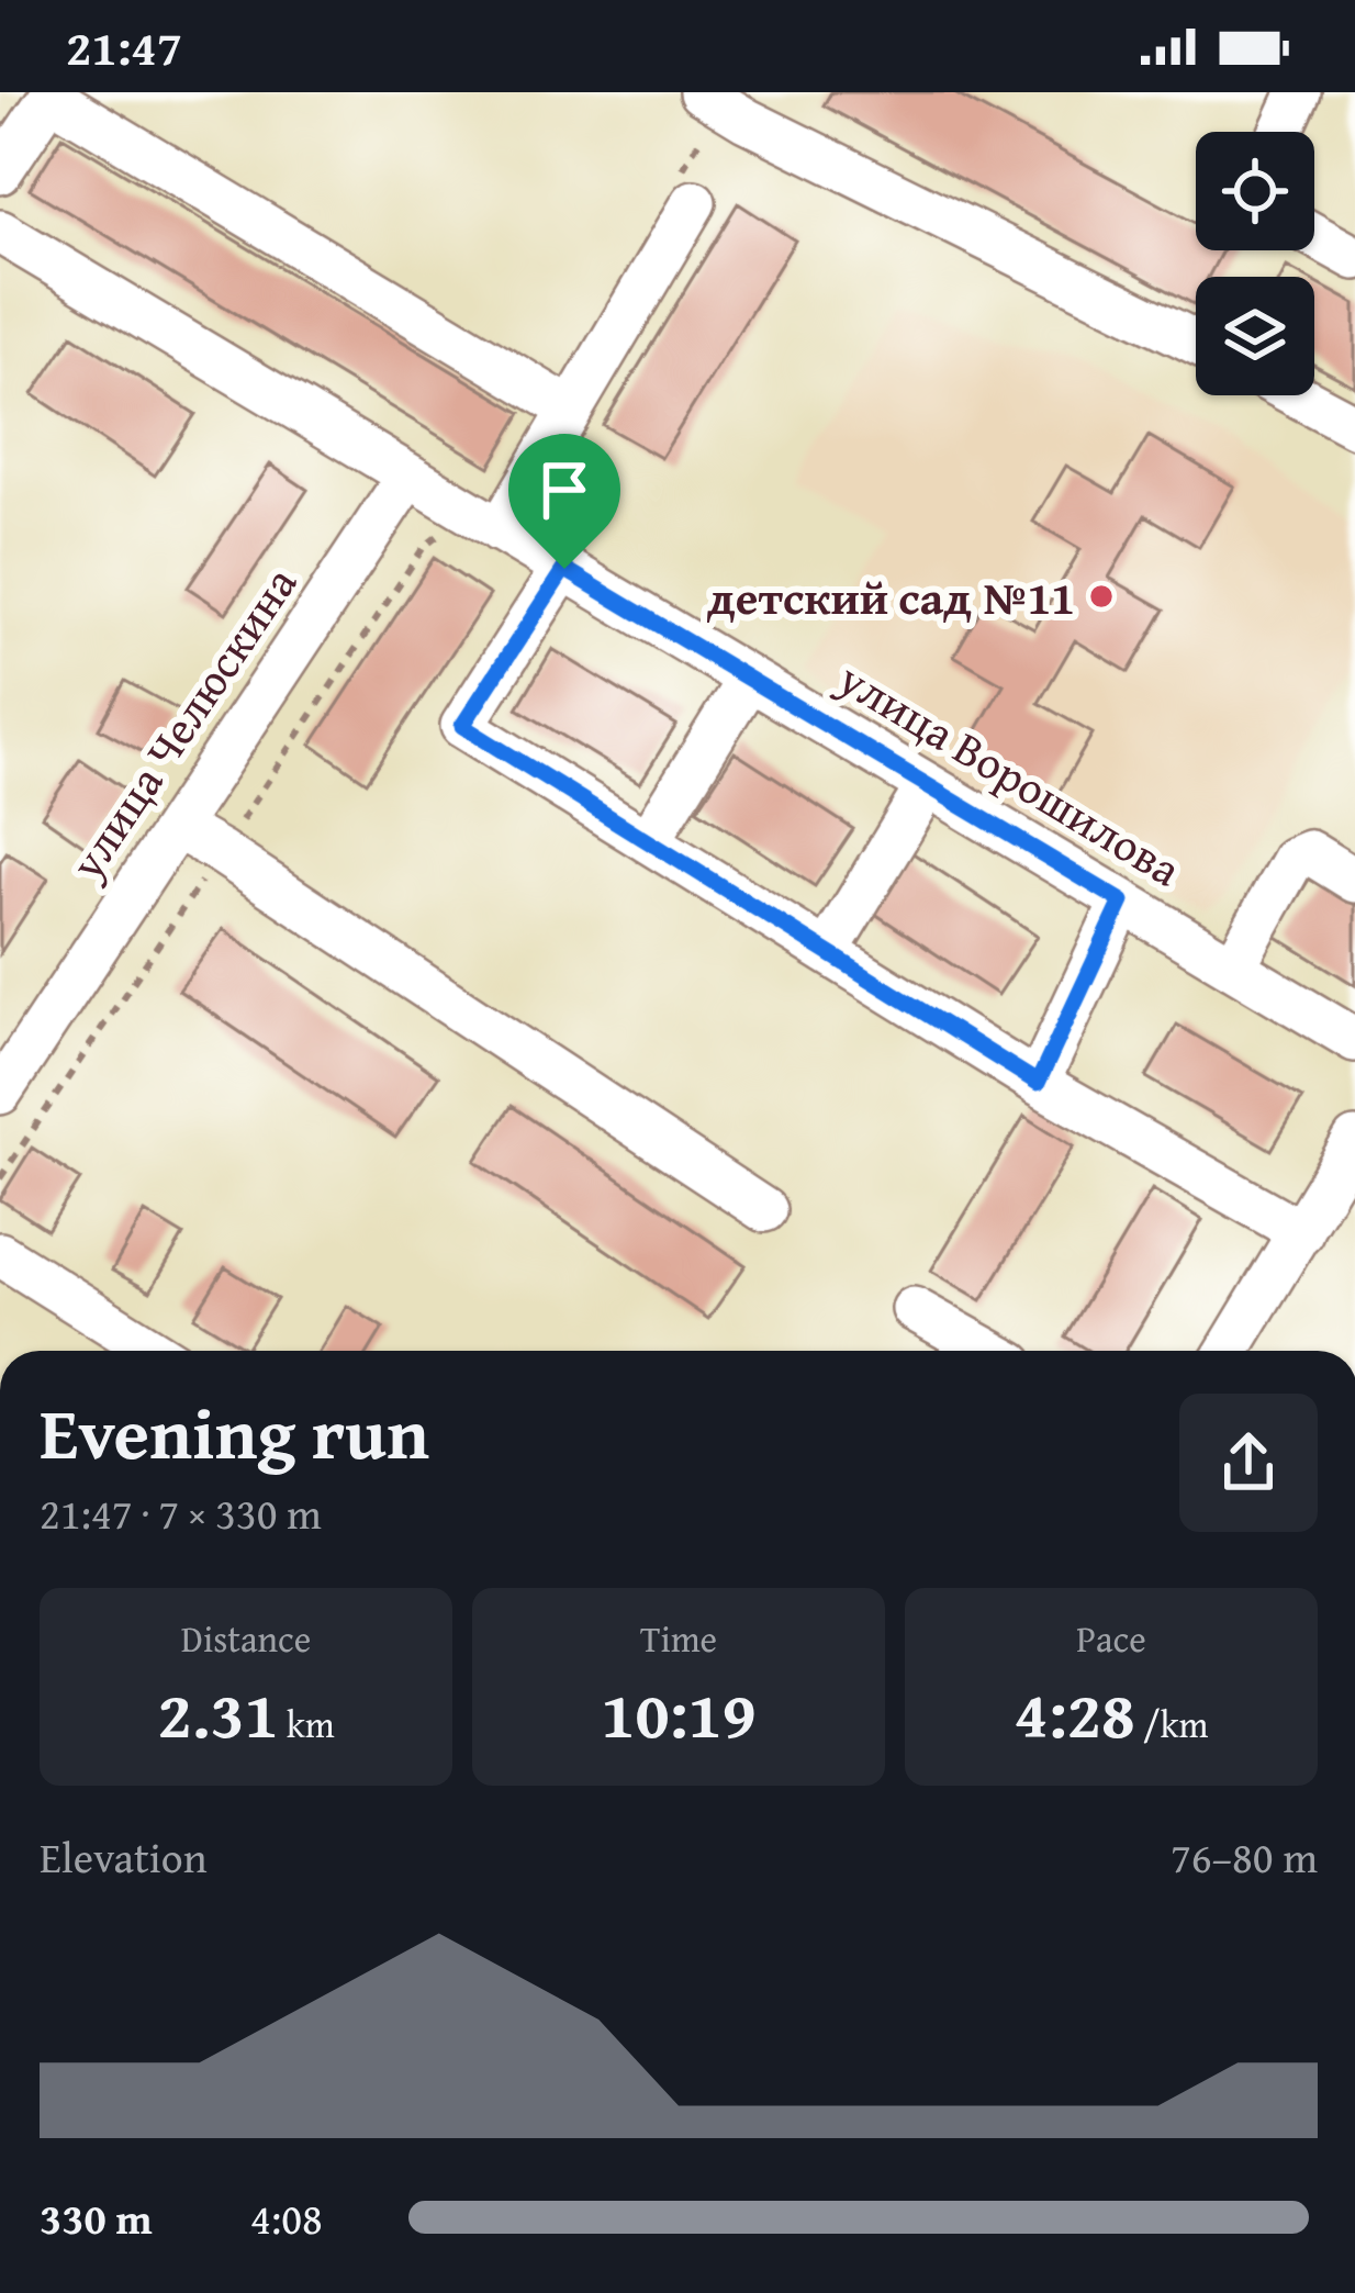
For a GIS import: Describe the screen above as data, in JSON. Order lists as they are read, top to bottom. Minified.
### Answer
{"streets":{"street":["улица Челюскина","улица Ворошилова"]},"crossings":[["улица Челюскина","улица Ворошилова"]],"places":["детский сад №11"],"page":{"status":"21:47","heading":["Evening run","21:47 · 7 × 330 m"],"stats":[["Distance","2.31 km"],["Time","10:19"],["Pace","4:28 /km"]],"chart":["Elevation","76–80 m"],"list":[{"name":"330 m","note":"4:08"}]}}
